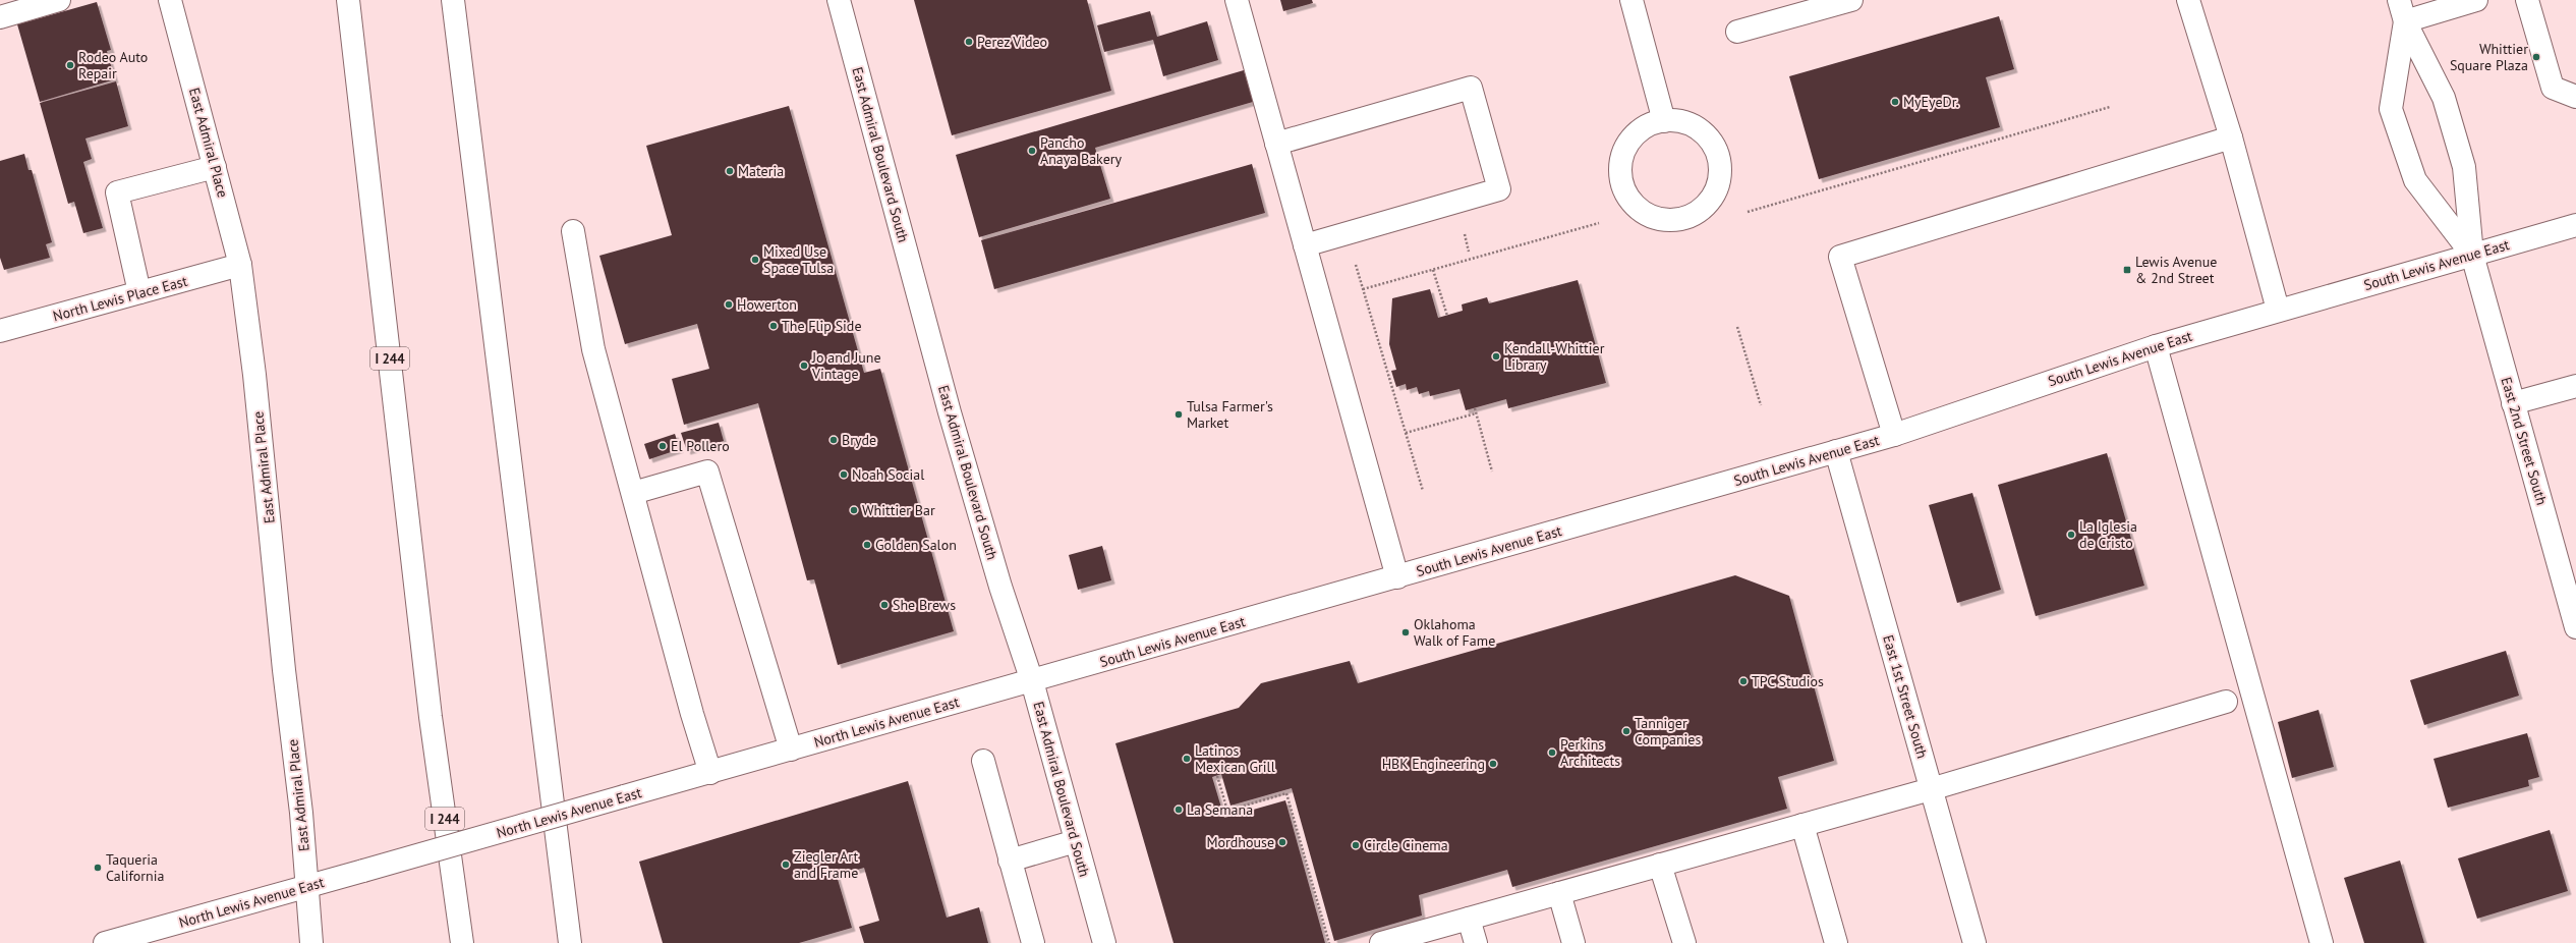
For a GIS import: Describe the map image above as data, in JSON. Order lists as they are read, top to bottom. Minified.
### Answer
{"streets":{"main road":["East Admiral Place","East Admiral Boulevard South","South Lewis Avenue East","North Lewis Place East","I 244","East 2nd Street South","East 1st Street South","North Lewis Avenue East"]},"crossings":[["East Admiral Place","North Lewis Place East"],["East Admiral Place","North Lewis Avenue East"],["East Admiral Boulevard South","South Lewis Avenue East"],["East Admiral Boulevard South","North Lewis Avenue East"],["South Lewis Avenue East","East 2nd Street South"],["South Lewis Avenue East","East 1st Street South"],["South Lewis Avenue East","North Lewis Avenue East"]],"places":{"other":["Perez Video","Whittier Square Plaza","Rodeo Auto Repair","MyEyeDr.","Pancho Anaya Bakery","Materia","Mixed Use Space Tulsa","Howerton","The Flip Side","Kendall-Whittier Library","Jo and June Vintage","Tulsa Farmer's Market","Bryde","El Pollero","Noah Social","Whittier Bar","La Iglesia de Cristo","Golden Salon","She Brews","Oklahoma Walk of Fame","TPC Studios","Tanniger Companies","Perkins Architects","Latinos Mexican Grill","HBK Engineering","La Semana","Mordhouse","Circle Cinema","Ziegler Art and Frame","Taqueria California"],"transit":["Lewis Avenue & 2nd Street"]}}
